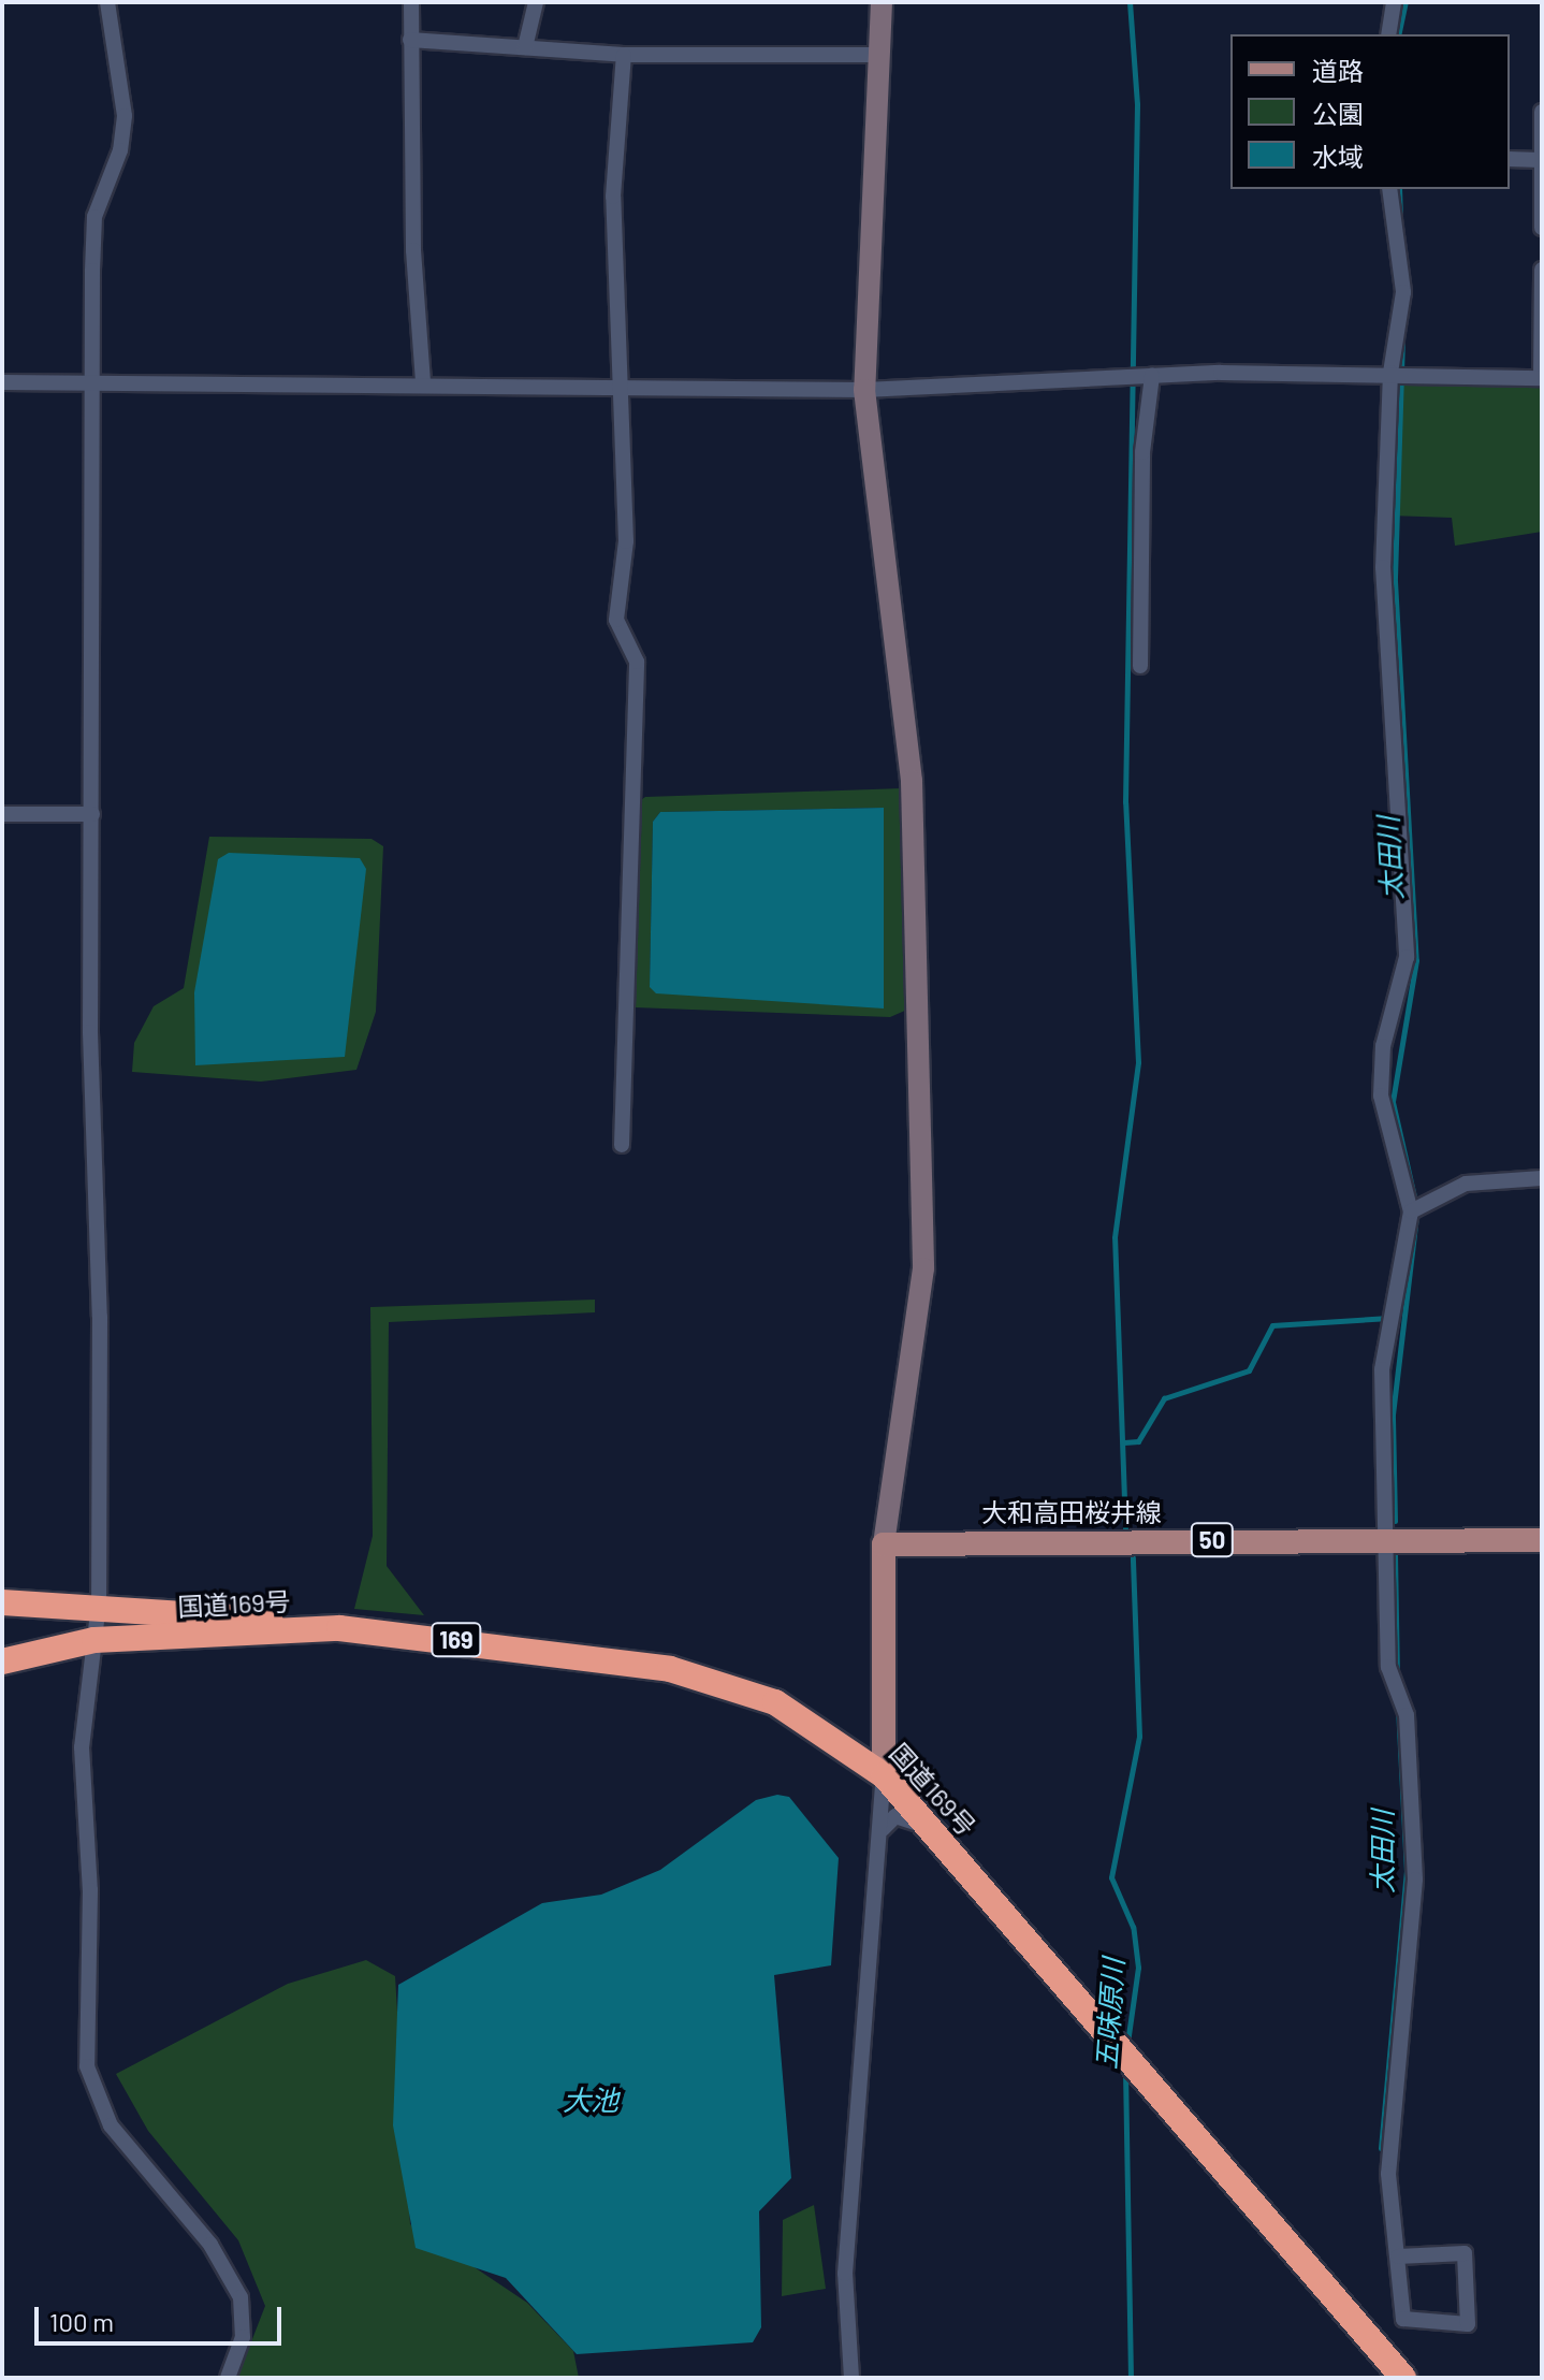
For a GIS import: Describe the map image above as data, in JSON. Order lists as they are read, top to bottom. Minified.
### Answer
{"streets":{"highway":["国道169号","169"],"main road":["大和高田桜井線","50"]},"crossings":[["国道169号","169"]],"water":["太田川","五味原川","大池"],"legend":["道路","公園","水域"],"scale_bar":"100 m"}
